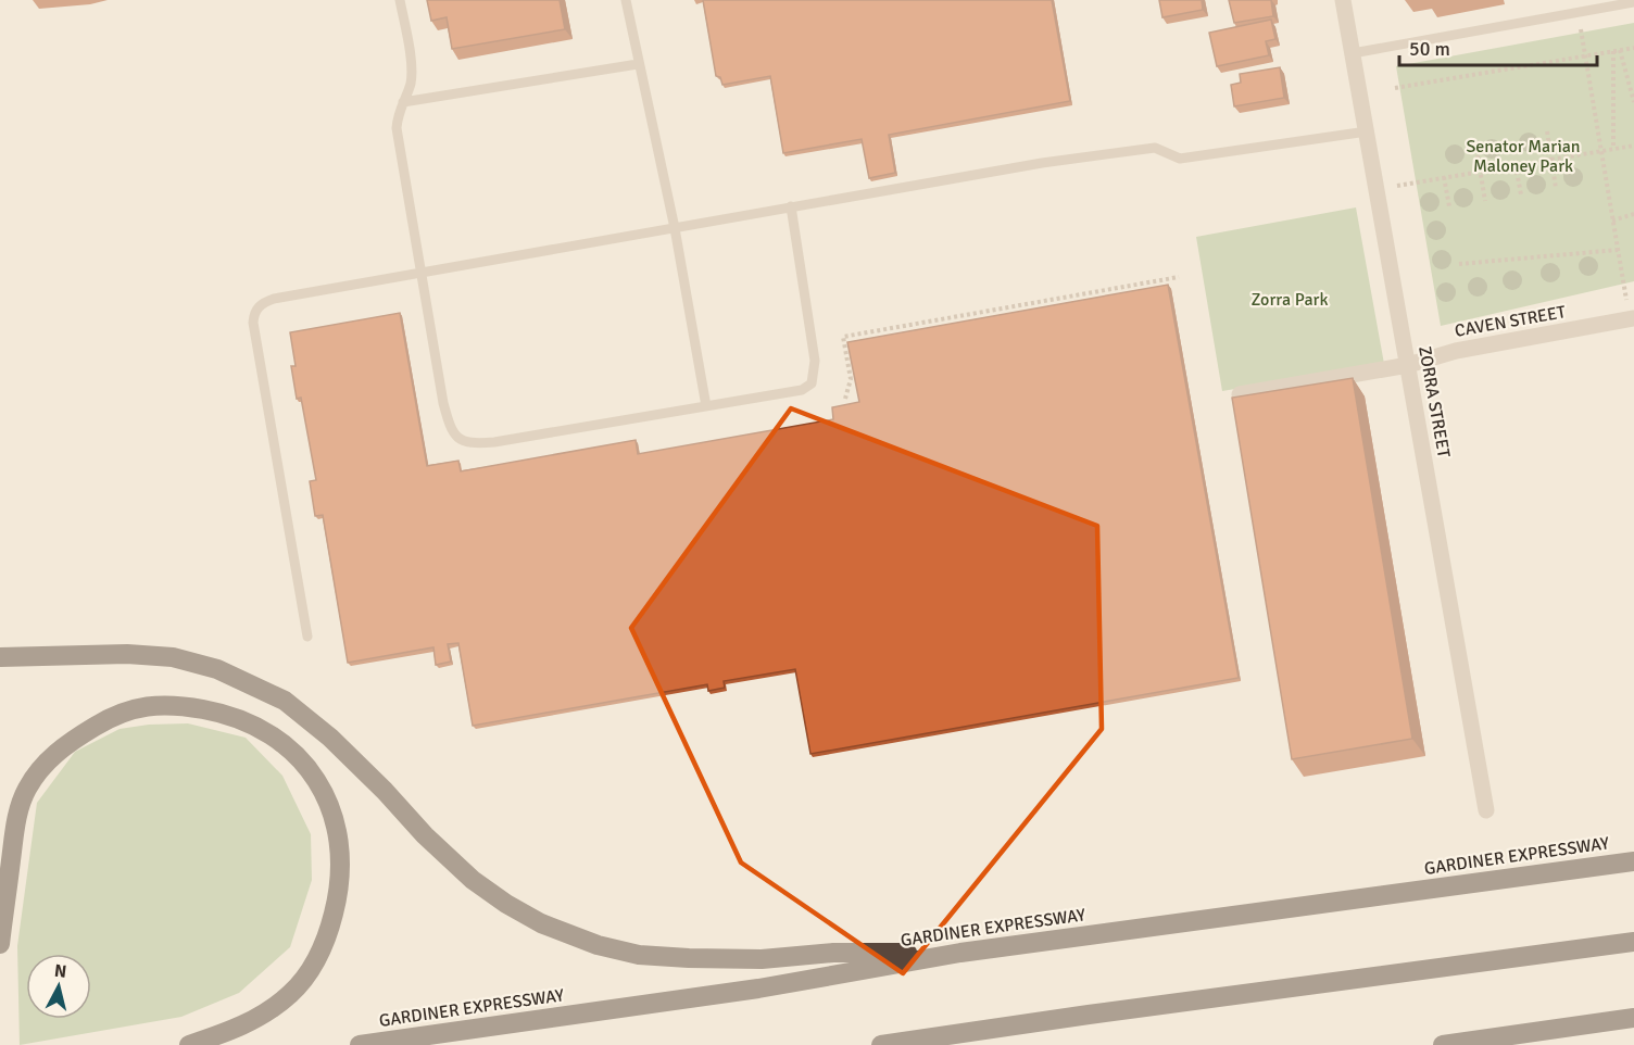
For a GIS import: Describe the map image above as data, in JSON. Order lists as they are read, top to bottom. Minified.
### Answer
{"streets":{"highway":["GARDINER EXPRESSWAY"],"street":["CAVEN STREET","ZORRA STREET"]},"crossings":[["CAVEN STREET","ZORRA STREET"]],"parks":["Senator Marian Maloney Park","Zorra Park"],"scale_bar":"50 m","north":"top"}
